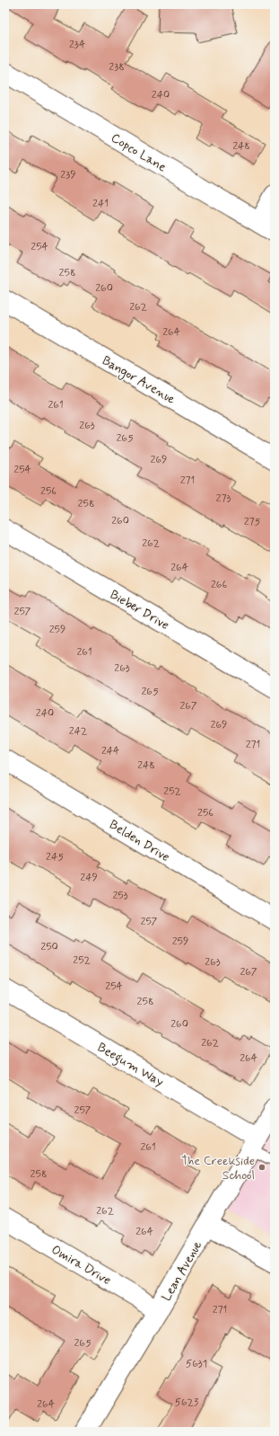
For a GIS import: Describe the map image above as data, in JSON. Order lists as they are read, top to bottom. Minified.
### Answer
{"streets":{"street":["Copco Lane","Bangor Avenue","Bieber Drive","Belden Drive","Beegum Way","Omira Drive","Lean Avenue"]},"crossings":[["Beegum Way","Lean Avenue"],["Omira Drive","Lean Avenue"]],"places":["The Creekside School"],"house_numbers":["234","238","240","248","239","241","254","258","260","262","264","261","263","265","269","254","271","256","273","258","260","275","262","264","266","257","259","261","263","265","267","240","269","242","271","244","248","252","256","245","249","253","257","259","250","252","263","267","254","258","260","262","264","257","261","258","262","264","271","265","5631","5623","264"]}
